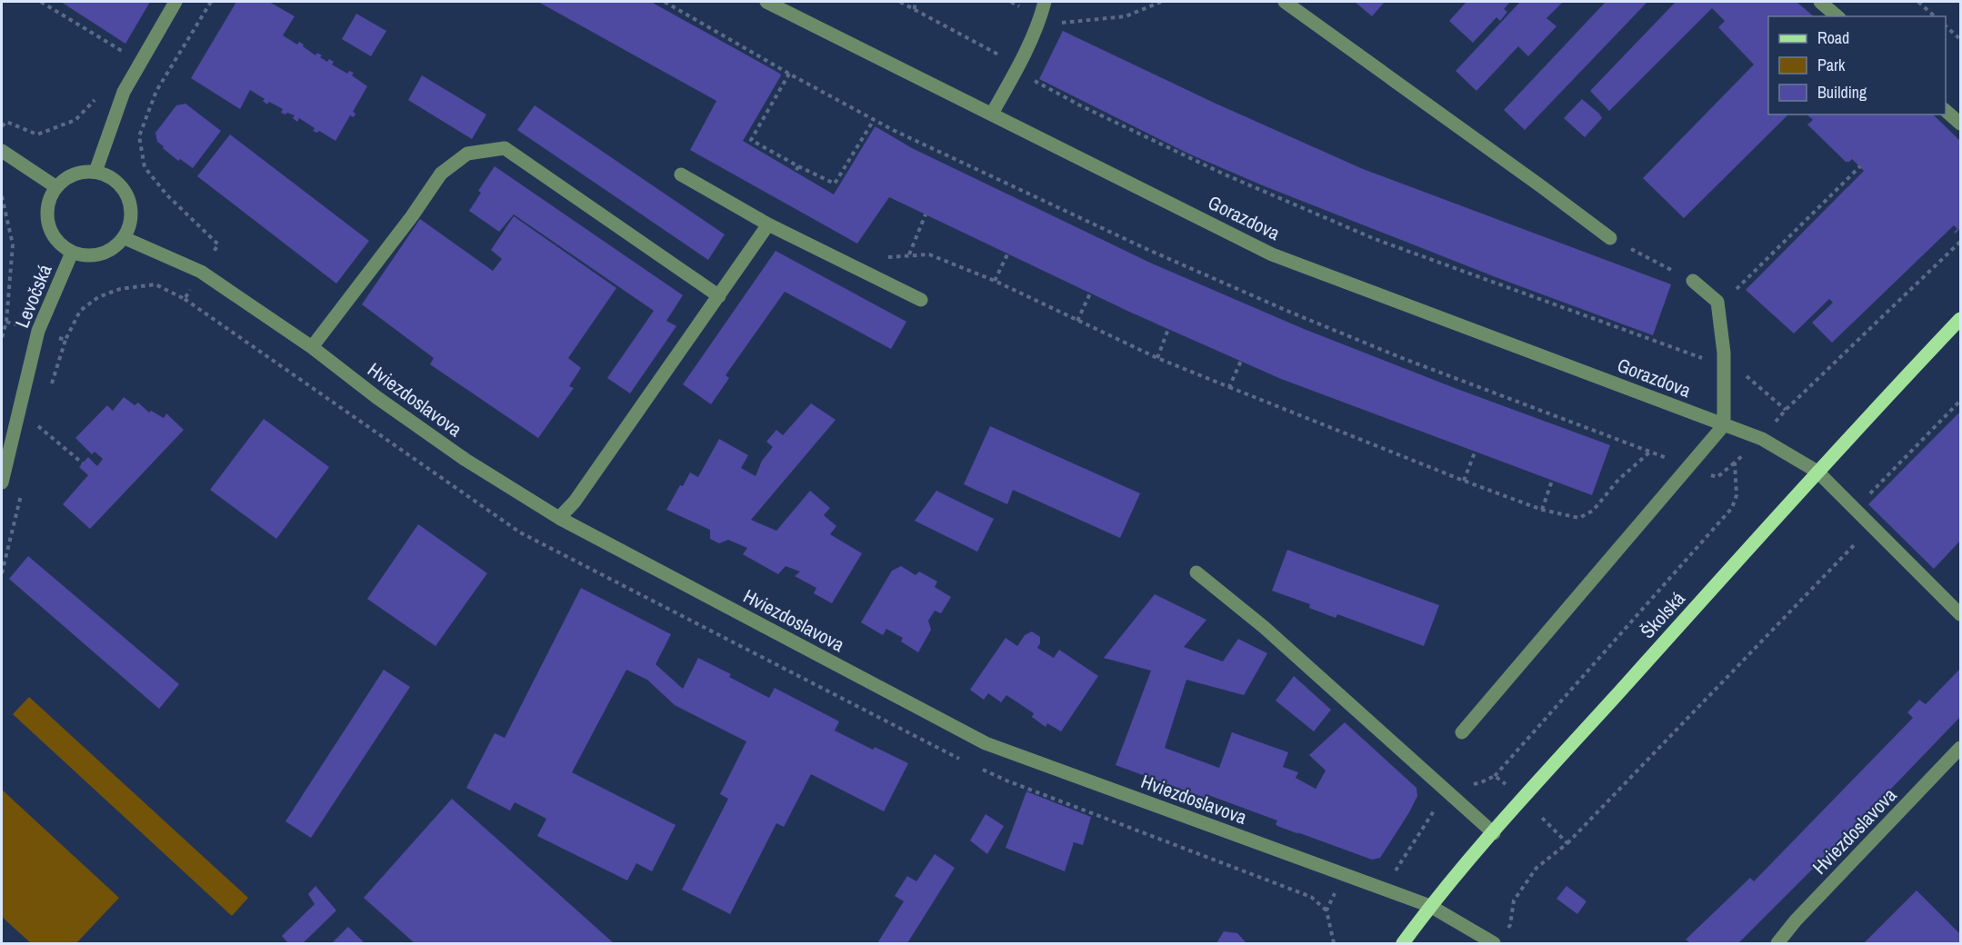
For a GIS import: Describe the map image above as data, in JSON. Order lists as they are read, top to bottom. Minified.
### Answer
{"streets":{"main road":["Školská"],"street":["Gorazdova","Levočská","Hviezdoslavova"]},"crossings":[["Gorazdova","Školská"],["Levočská","Hviezdoslavova"],["Hviezdoslavova","Školská"]],"legend":["Road","Park","Building"]}
